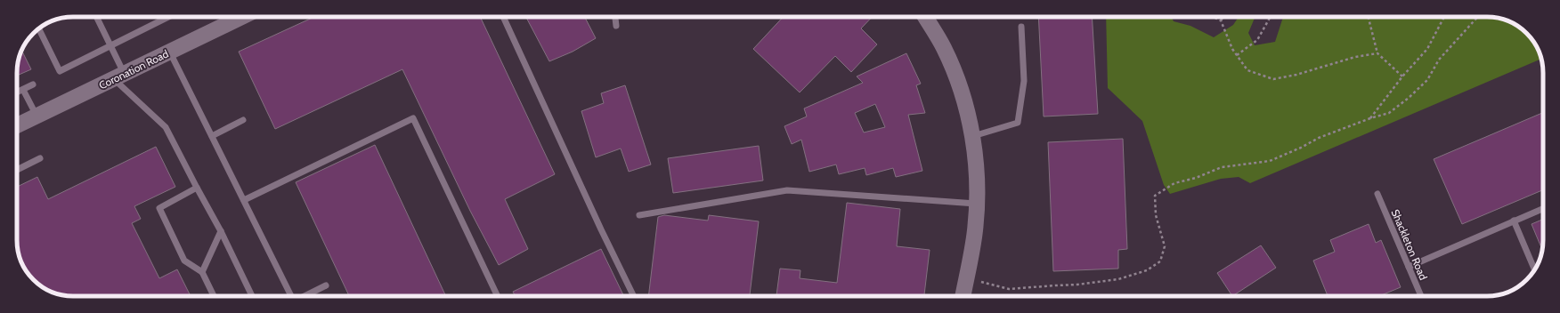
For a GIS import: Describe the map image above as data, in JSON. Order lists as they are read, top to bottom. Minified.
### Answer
{"streets":{"street":["Coronation Road"],"lane":["Shackleton Road"]}}
